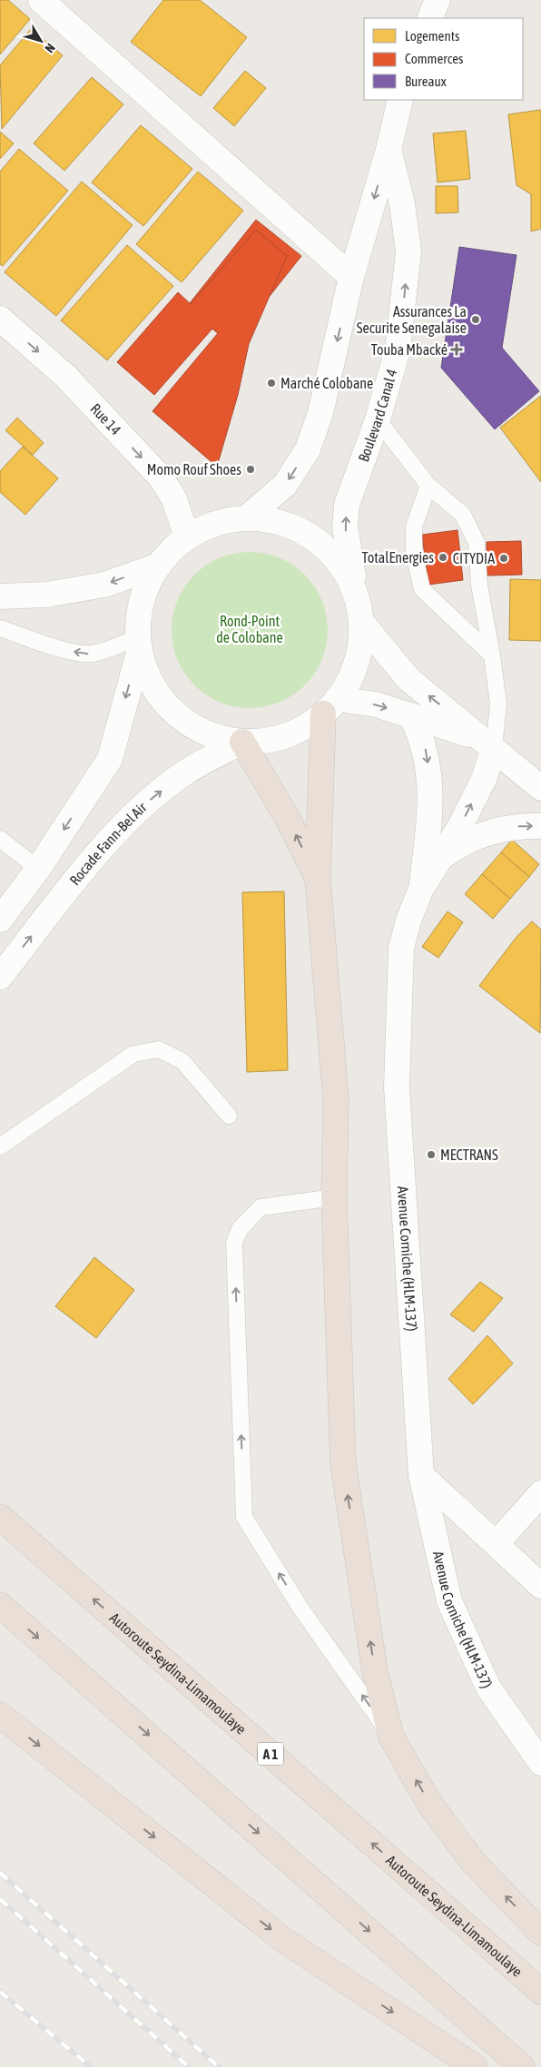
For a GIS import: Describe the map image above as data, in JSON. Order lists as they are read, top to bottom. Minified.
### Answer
{"streets":{"highway":["Autoroute Seydina-Limamoulaye","A 1"],"street":["Boulevard Canal 4","Rue 14","Rocade Fann-Bel Air","Avenue Corniche (HLM-137)"]},"one_way":["Rue 14"],"parks":["Rond-Point de Colobane"],"places":{"other":["Assurances La Securite Senegalaise","Marché Colobane","Momo Rouf Shoes","TotalEnergies","CITYDIA","MECTRANS"],"health":["Touba Mbacké"]},"legend":["Logements","Commerces","Bureaux"],"north":"bottom right"}
